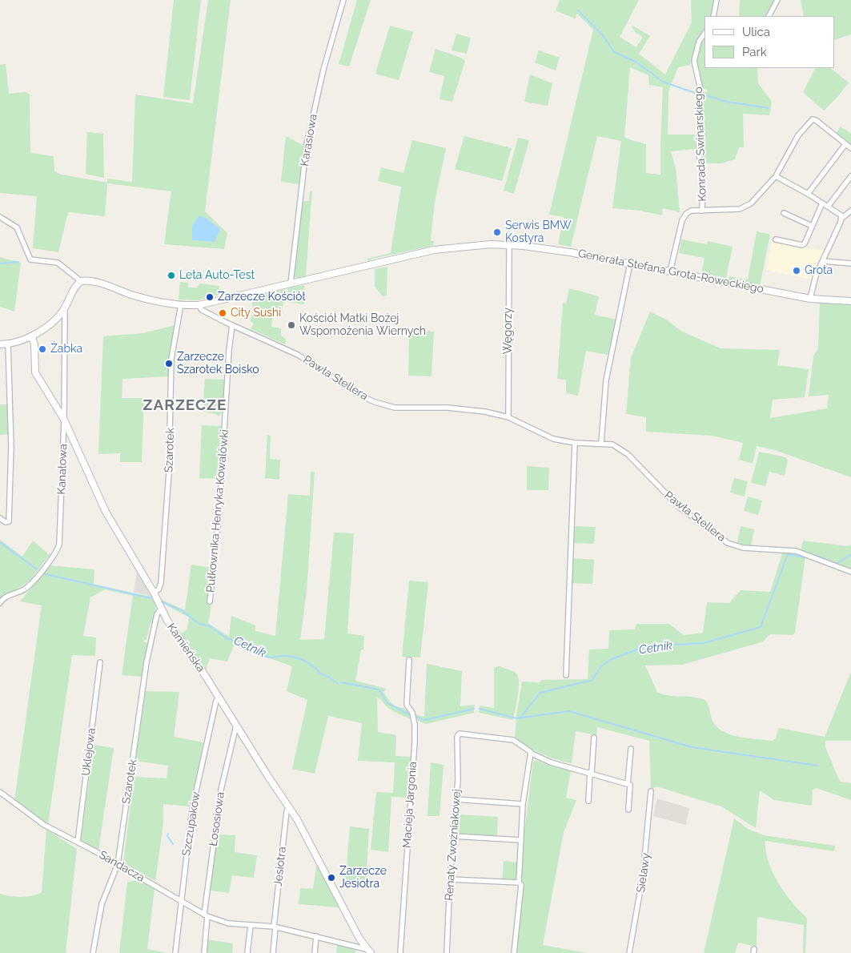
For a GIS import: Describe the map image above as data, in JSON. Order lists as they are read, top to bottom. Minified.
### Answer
{"streets":{"street":["Karasiowa","Konrada Swinarskiego","Generała Stefana Grota-Roweckiego","Węgorzy","Pawła Stellera","Szarotek","Kanałowa","Pułkownika Henryka Kowalówki","Kamieńska","Uklejowa","Macieja Jargonia","Łososiowa","Szczupaków","Renaty Zwoźniakowej","Sandacza","Jesiotra","Sielawy"]},"crossings":[["Karasiowa","Generała Stefana Grota-Roweckiego"],["Generała Stefana Grota-Roweckiego","Węgorzy"],["Generała Stefana Grota-Roweckiego","Pawła Stellera"],["Generała Stefana Grota-Roweckiego","Szarotek"],["Węgorzy","Pawła Stellera"],["Pawła Stellera","Pułkownika Henryka Kowalówki"],["Szarotek","Kamieńska"],["Szarotek","Sandacza"],["Kanałowa","Kamieńska"],["Kamieńska","Łososiowa"],["Kamieńska","Szczupaków"],["Kamieńska","Sandacza"],["Kamieńska","Jesiotra"],["Uklejowa","Sandacza"],["Łososiowa","Sandacza"],["Szczupaków","Sandacza"],["Sandacza","Jesiotra"]],"districts":["ZARZECZE"],"water":["Cetnik"],"places":["Serwis BMW Kostyra","Grota","Leta Auto-Test","Zarzecze Kościół","City Sushi","Kościół Matki Bożej Wspomożenia Wiernych","Żabka","Zarzecze Szarotek Boisko","Zarzecze Jesiotra"],"legend":["Ulica","Park"]}
